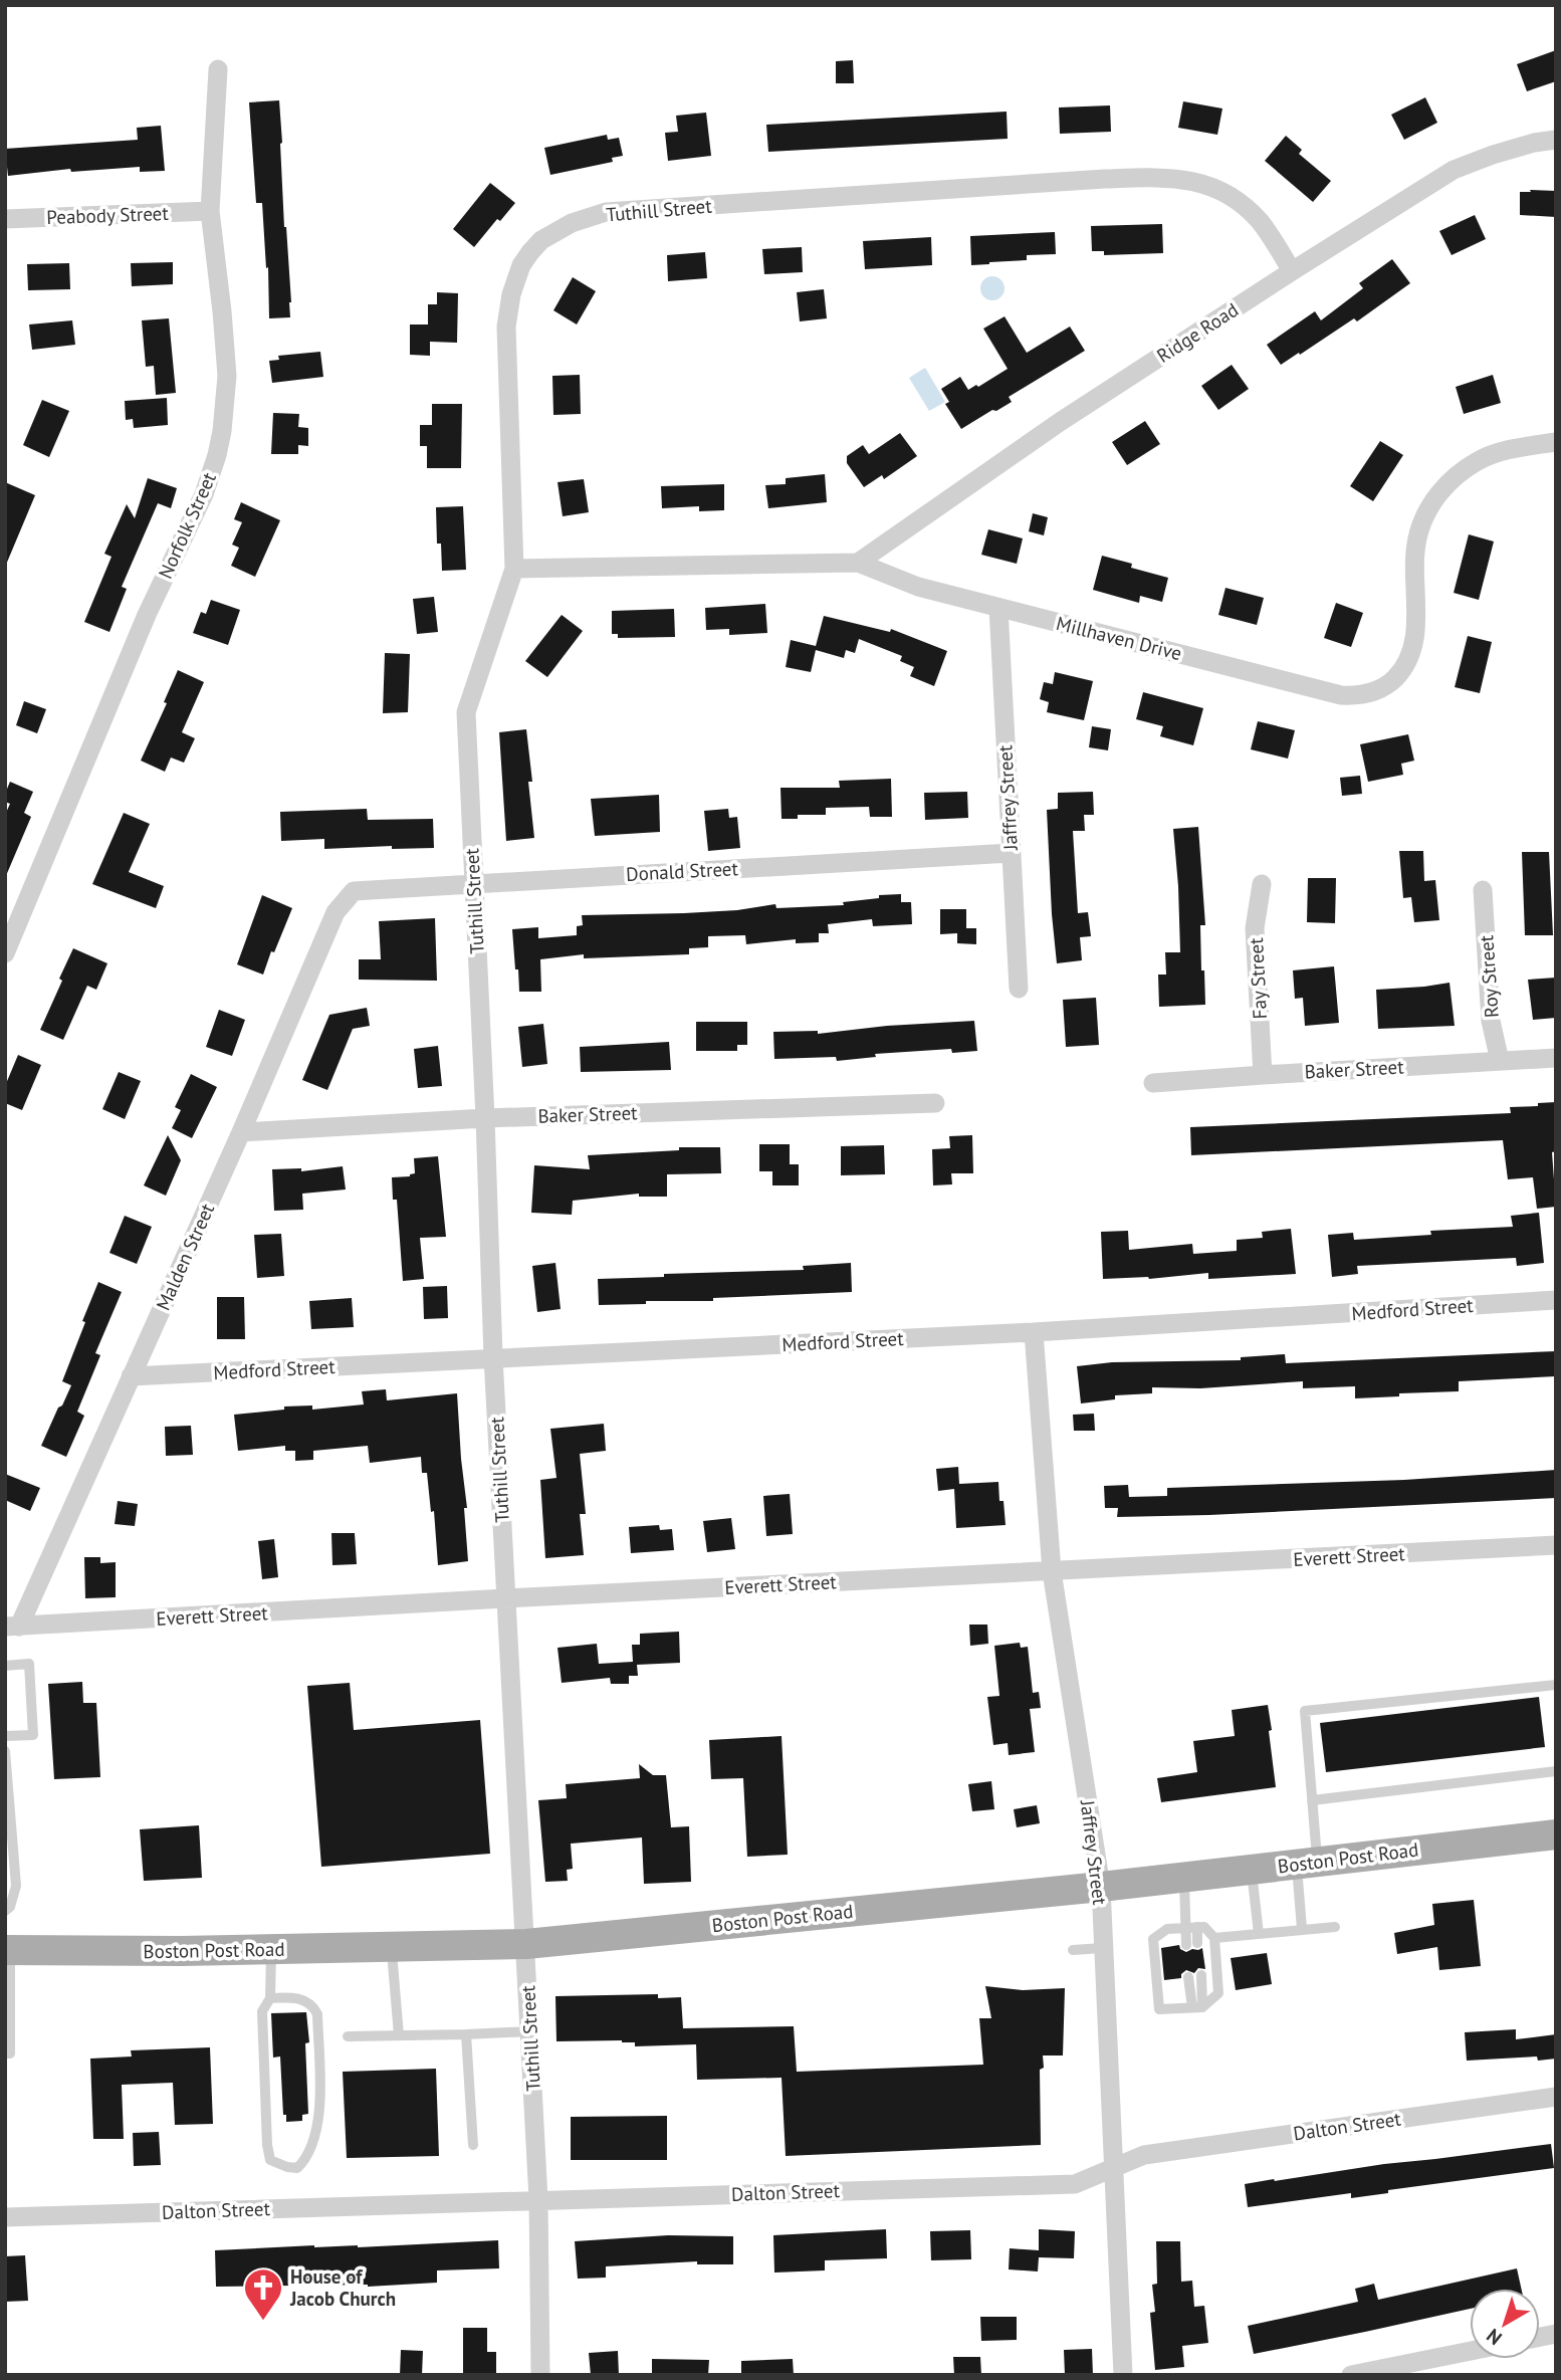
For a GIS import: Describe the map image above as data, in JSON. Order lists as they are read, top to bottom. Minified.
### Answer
{"streets":{"main road":["Boston Post Road"],"street":["Tuthill Street","Peabody Street","Ridge Road","Norfolk Street","Millhaven Drive","Jaffrey Street","Donald Street","Roy Street","Fay Street","Baker Street","Malden Street","Medford Street","Everett Street","Dalton Street"]},"crossings":[["Tuthill Street","Ridge Road"],["Tuthill Street","Millhaven Drive"],["Tuthill Street","Donald Street"],["Tuthill Street","Baker Street"],["Tuthill Street","Medford Street"],["Tuthill Street","Everett Street"],["Tuthill Street","Boston Post Road"],["Tuthill Street","Dalton Street"],["Peabody Street","Norfolk Street"],["Ridge Road","Millhaven Drive"],["Millhaven Drive","Jaffrey Street"],["Jaffrey Street","Donald Street"],["Jaffrey Street","Medford Street"],["Jaffrey Street","Everett Street"],["Jaffrey Street","Boston Post Road"],["Jaffrey Street","Dalton Street"],["Donald Street","Malden Street"],["Roy Street","Baker Street"],["Fay Street","Baker Street"],["Baker Street","Malden Street"],["Malden Street","Medford Street"],["Malden Street","Everett Street"]],"places":{"church":["House of Jacob Church"]},"north":"bottom left"}
